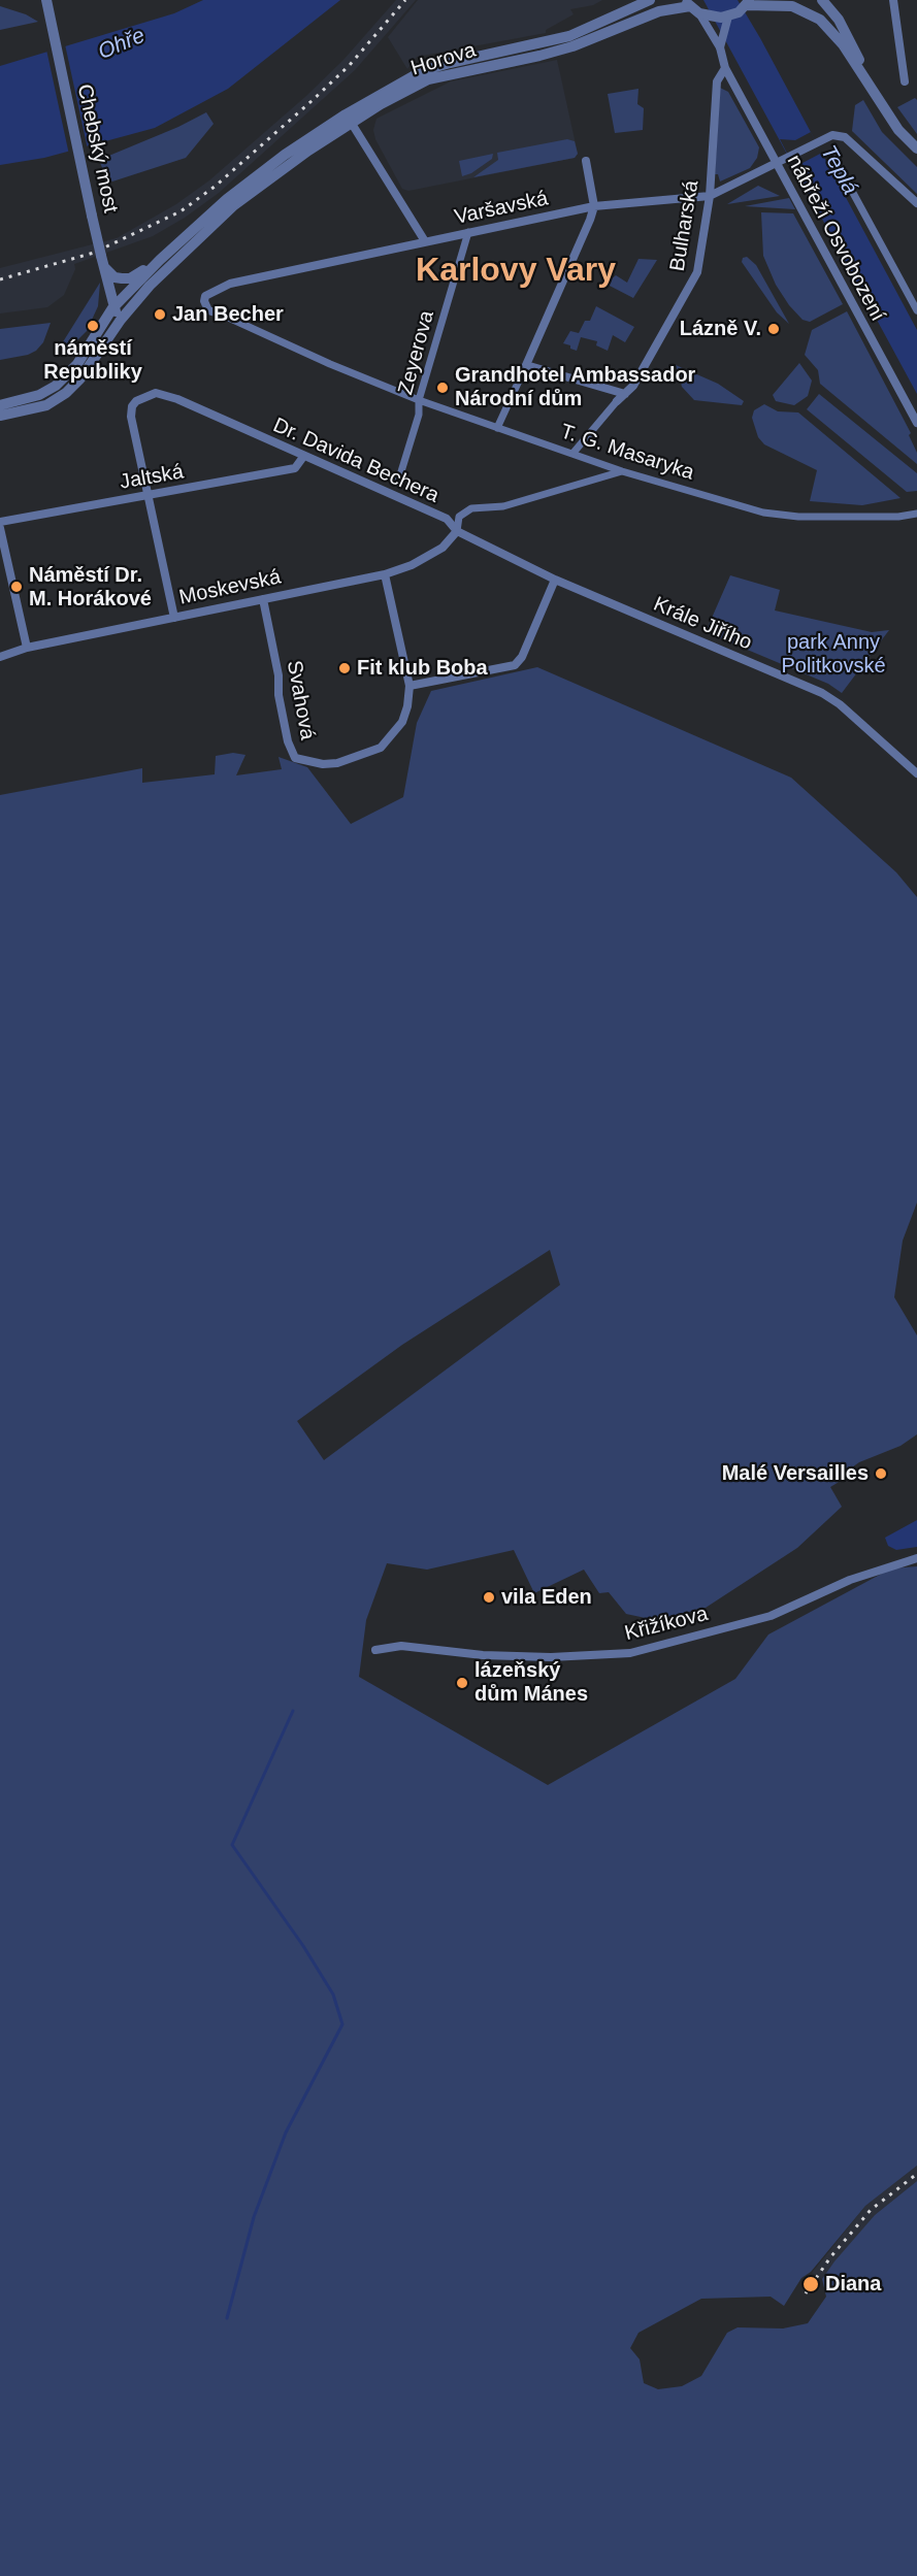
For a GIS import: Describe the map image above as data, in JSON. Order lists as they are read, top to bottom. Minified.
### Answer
{"streets":{"street":["Horova","Chebský most","Varšavská","Bulharská","nábřeží Osvobození","Zeyerova","T. G. Masaryka","Dr. Davida Bechera","Jaltská","Moskevská","Krále Jiřího","Svahová","Křižíkova"]},"crossings":[["Varšavská","Bulharská"],["Varšavská","nábřeží Osvobození"],["Varšavská","Zeyerova"],["Varšavská","T. G. Masaryka"],["Bulharská","nábřeží Osvobození"],["Bulharská","T. G. Masaryka"],["Zeyerova","T. G. Masaryka"],["T. G. Masaryka","Dr. Davida Bechera"],["Dr. Davida Bechera","Jaltská"],["Dr. Davida Bechera","Moskevská"],["Dr. Davida Bechera","Krále Jiřího"],["Moskevská","Krále Jiřího"],["Moskevská","Svahová"]],"districts":["Karlovy Vary"],"water":["Ohře","Teplá"],"parks":["park Anny Politkovské"],"places":["Jan Becher","náměstí Republiky","Lázně V.","Grandhotel Ambassador Národní dům","Náměstí Dr. M. Horákové","Fit klub Boba","Malé Versailles","vila Eden","lázeňský dům Mánes","Diana"]}
